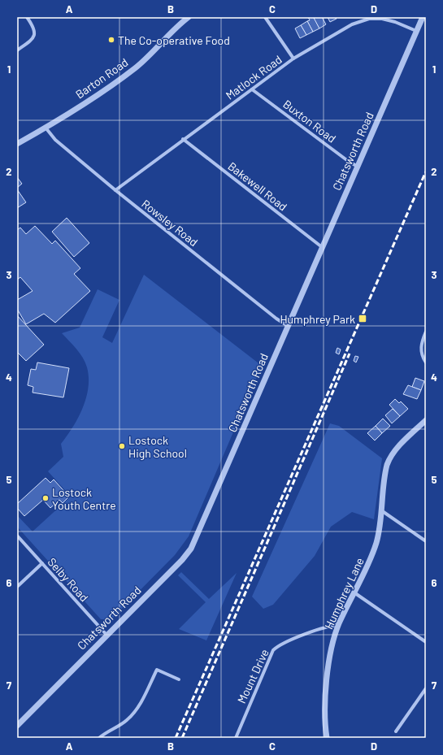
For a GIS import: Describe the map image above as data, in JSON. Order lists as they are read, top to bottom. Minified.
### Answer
{"streets":{"street":["Matlock Road","Barton Road","Buxton Road","Chatsworth Road","Bakewell Road","Rowsley Road","Selby Road","Humphrey Lane","Mount Drive"]},"crossings":[["Matlock Road","Buxton Road"],["Matlock Road","Chatsworth Road"],["Matlock Road","Bakewell Road"],["Matlock Road","Rowsley Road"],["Barton Road","Rowsley Road"],["Buxton Road","Chatsworth Road"],["Chatsworth Road","Bakewell Road"],["Chatsworth Road","Rowsley Road"],["Chatsworth Road","Selby Road"],["Humphrey Lane","Mount Drive"]],"places":{"other":["The Co-operative Food","Lostock High School","Lostock Youth Centre"],"transit":["Humphrey Park"]},"grid":{"columns":["A","B","C","D"],"rows":["1","2","3","4","5","6","7"]}}
